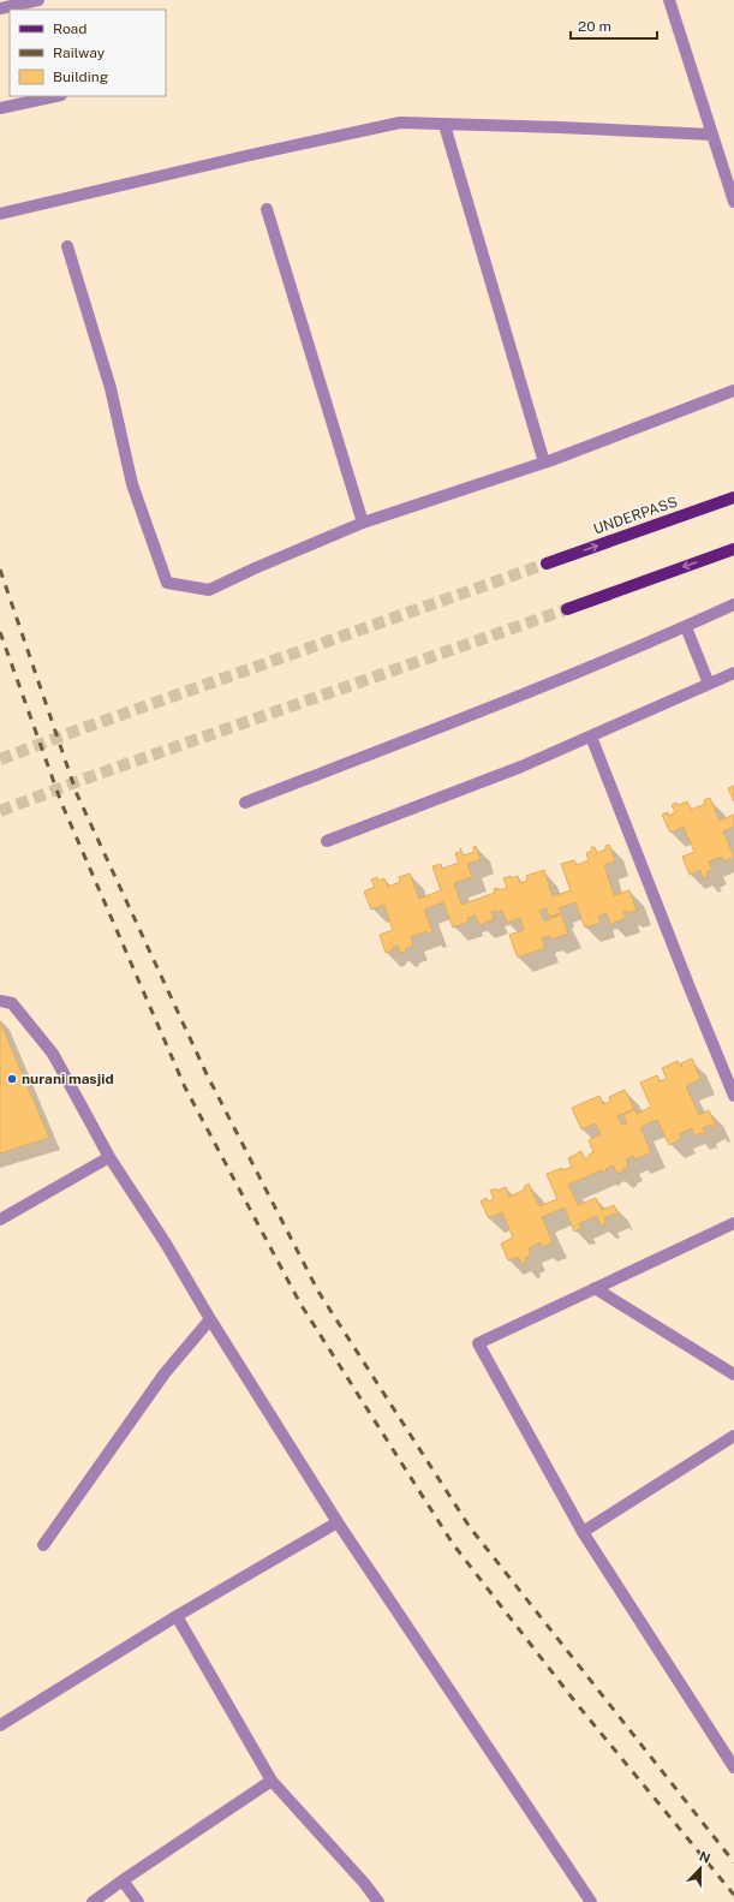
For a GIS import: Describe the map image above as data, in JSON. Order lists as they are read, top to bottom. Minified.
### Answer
{"streets":{"main road":["UNDERPASS"]},"places":["nurani masjid"],"legend":["Road","Railway","Building"],"scale_bar":"20 m","north":"top"}
